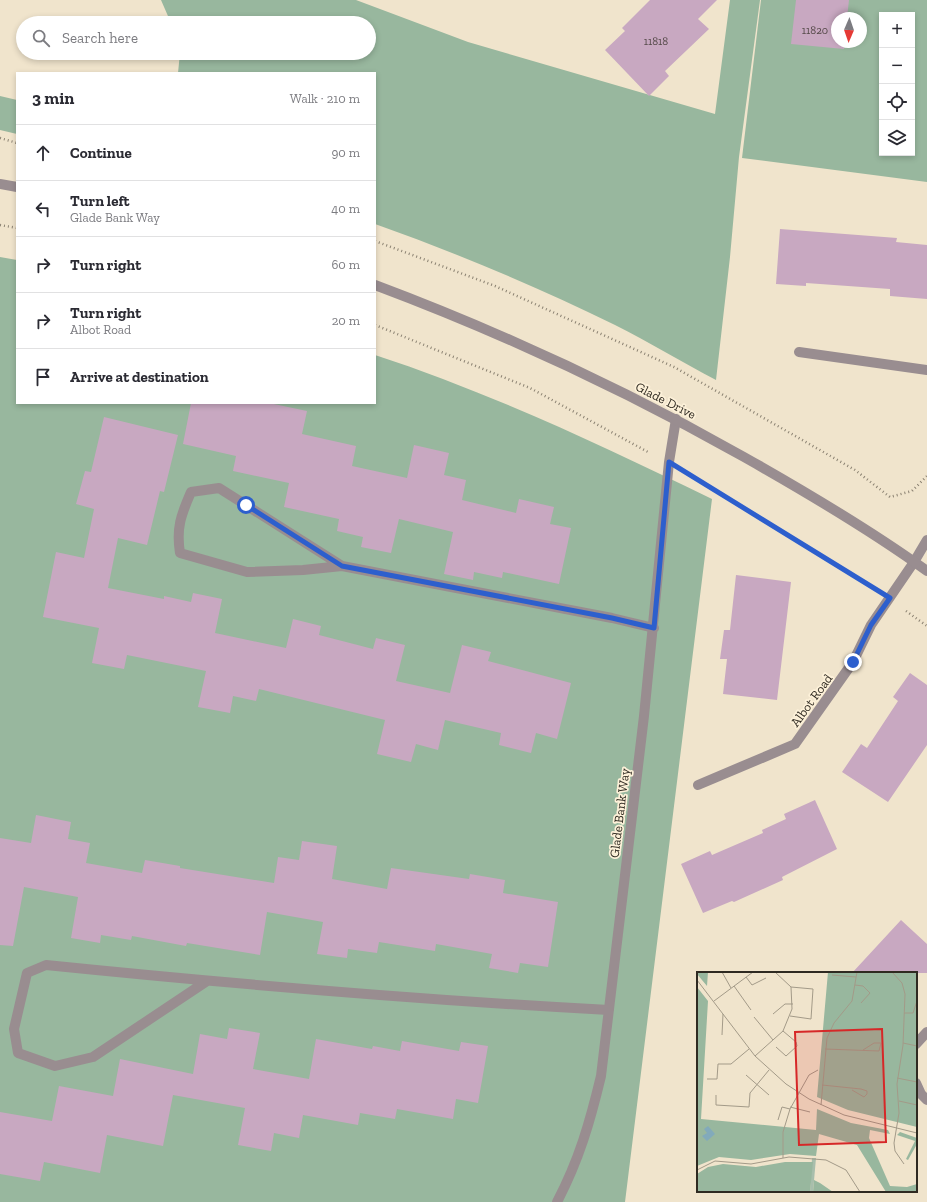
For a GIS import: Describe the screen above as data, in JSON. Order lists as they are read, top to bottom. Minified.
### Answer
{"streets":{"street":["Glade Drive","Albot Road","Glade Bank Way"]},"crossings":[["Glade Drive","Albot Road"],["Glade Drive","Glade Bank Way"]],"house_numbers":["11820","11818"],"north":"bottom","page":{"map_buttons":["+","−"],"search":"Search here","heading":["3 min","Walk · 210 m"],"list":[["Continue","90 m"],["Turn left","Glade Bank Way","40 m"],["Turn right","60 m"],["Turn right","Albot Road","20 m"],"Arrive at destination"]}}
